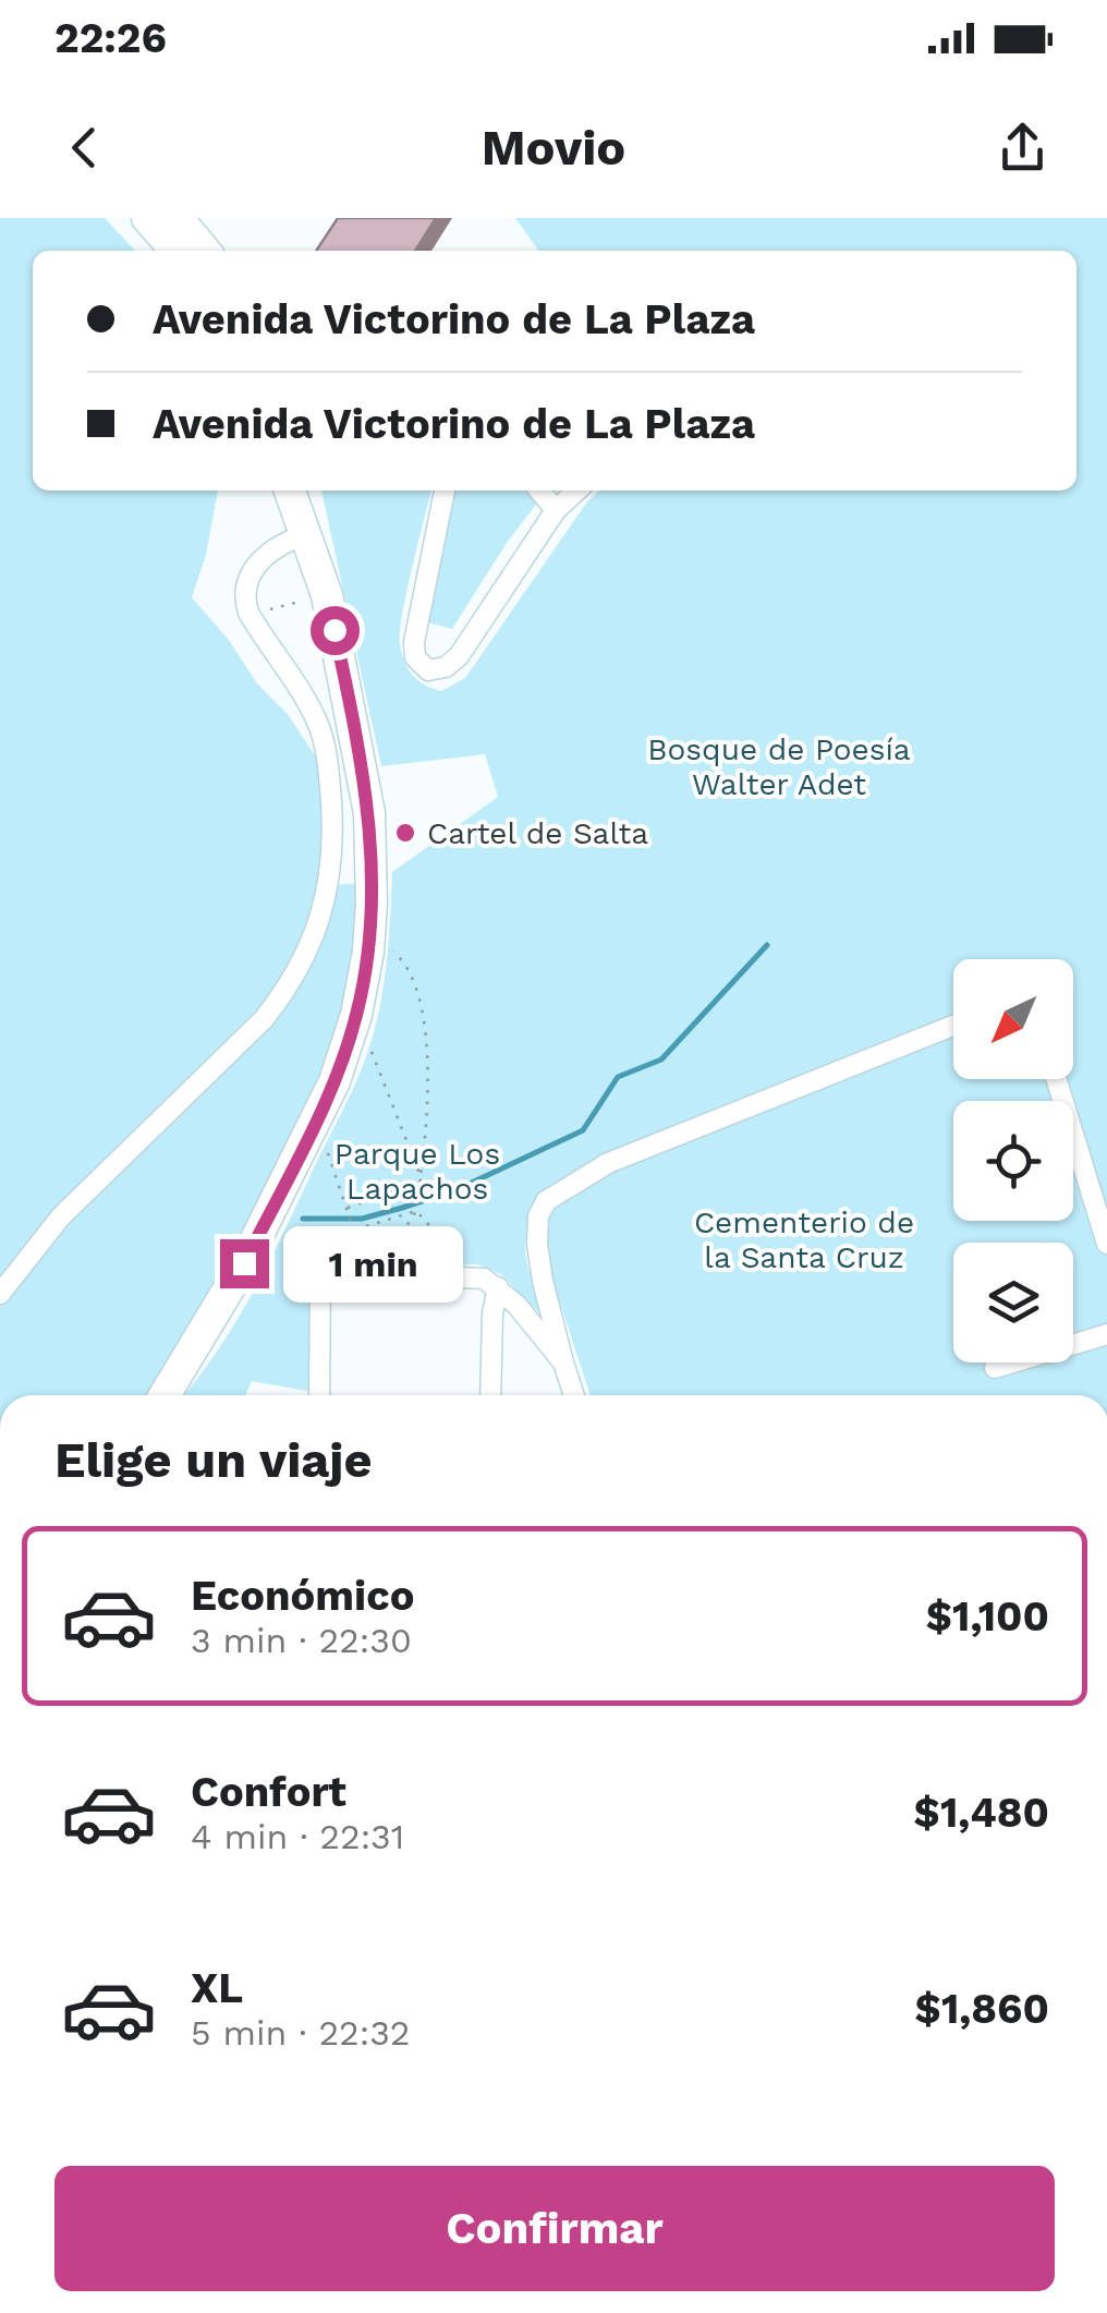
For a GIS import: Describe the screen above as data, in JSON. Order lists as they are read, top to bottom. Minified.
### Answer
{"parks":["Bosque de Poesía Walter Adet","Parque Los Lapachos","Cementerio de la Santa Cruz"],"places":["Cartel de Salta"],"north":"bottom left","page":{"status":"22:26","header":"Movio","banner":["Avenida Victorino de La Plaza","Avenida Victorino de La Plaza"],"bubble":"1 min","heading":"Elige un viaje","list":[{"name":"Económico","note":"3 min · 22:30","value":"$1,100"},{"name":"Confort","note":"4 min · 22:31","value":"$1,480"},{"name":"XL","note":"5 min · 22:32","value":"$1,860"}],"buttons":"Confirmar"}}
